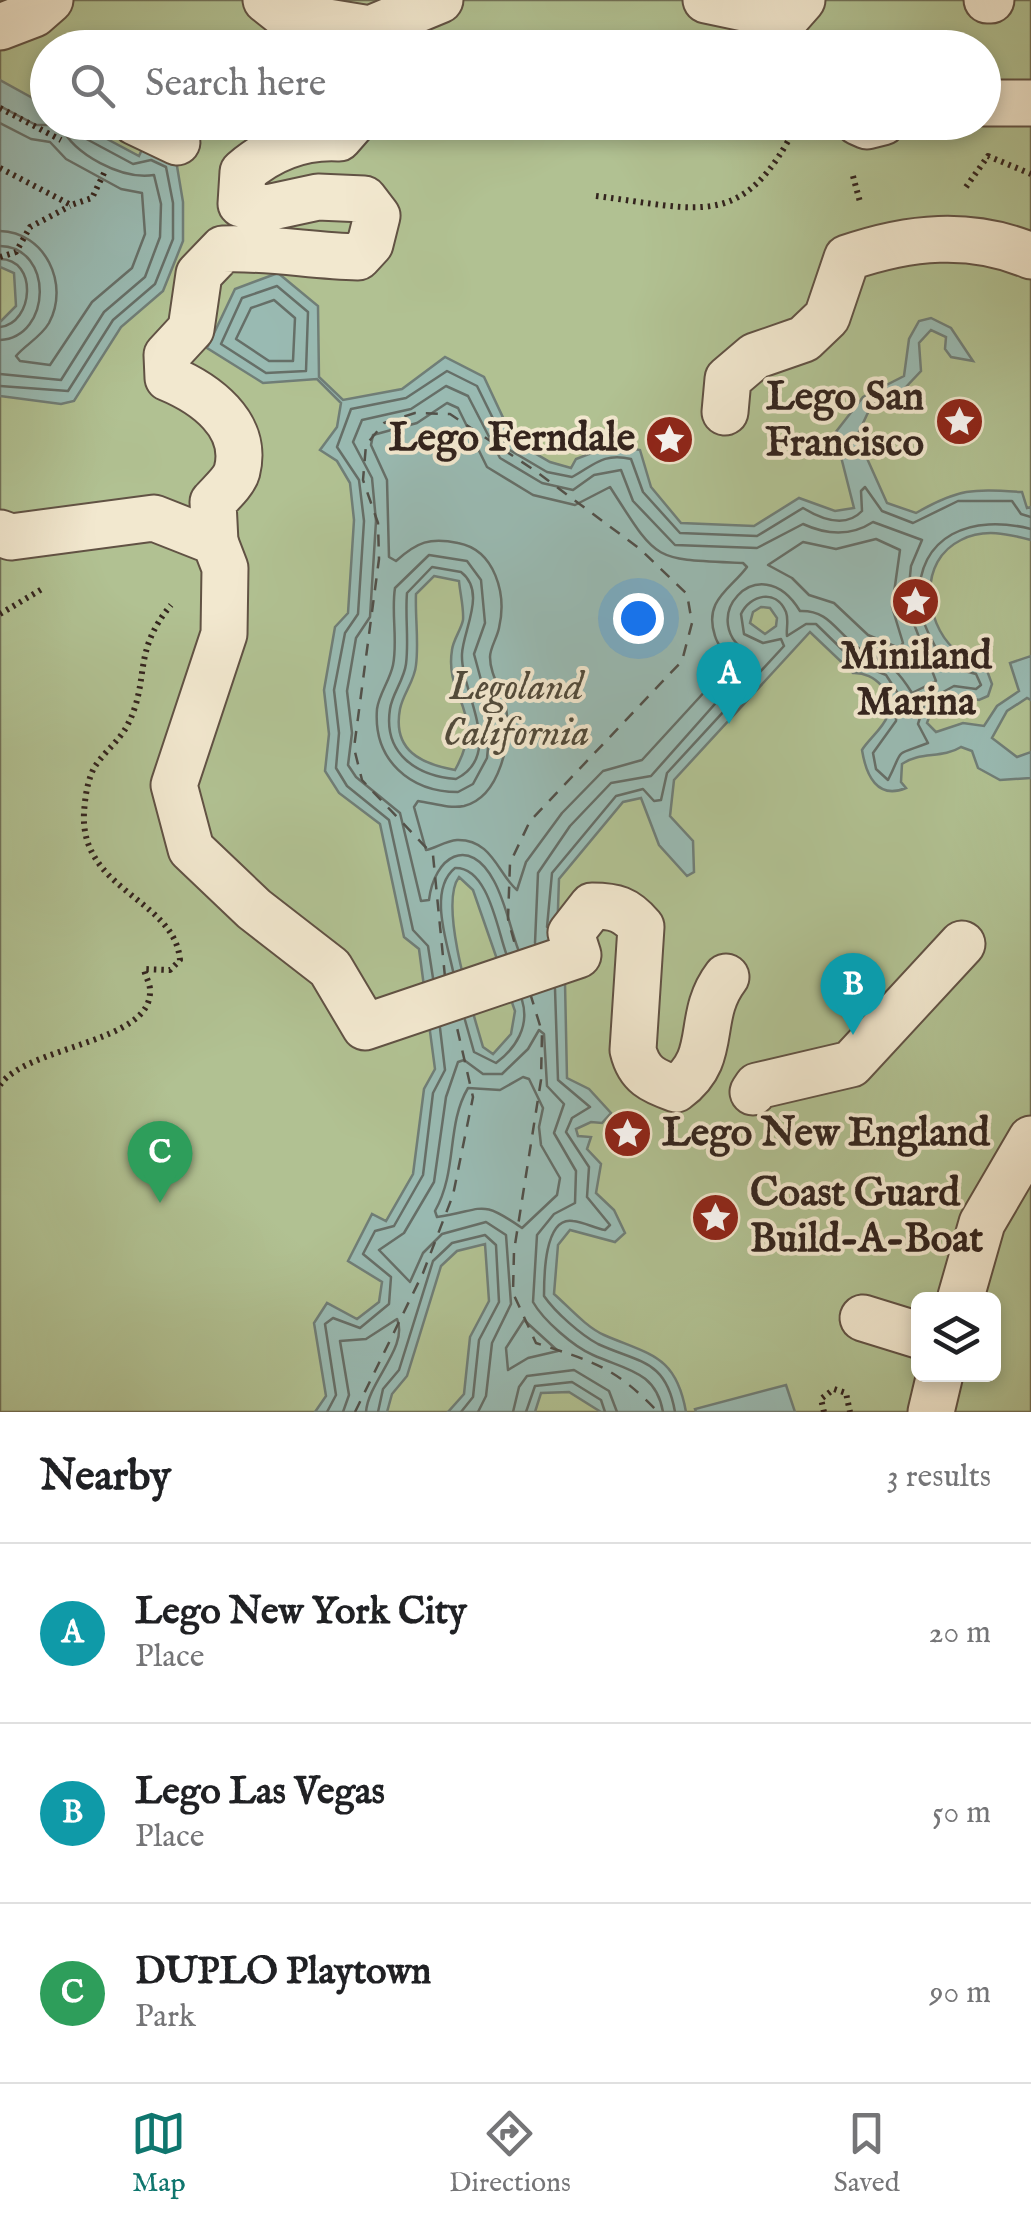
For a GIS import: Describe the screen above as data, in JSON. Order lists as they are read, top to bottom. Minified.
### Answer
{"parks":["Legoland California"],"places":{"place":["Lego San Francisco","Lego Ferndale","Miniland Marina","Lego New England","Coast Guard Build-A-Boat"]},"page":{"search":"Search here","pins":["A","B","C"],"heading":["Nearby","3 results"],"list":[{"mark":"A","name":"Lego New York City","note":"Place","value":"20 m"},{"mark":"B","name":"Lego Las Vegas","note":"Place","value":"50 m"},{"mark":"C","name":"DUPLO Playtown","note":"Park","value":"90 m"}],"nav":["Map","Directions","Saved"]}}
